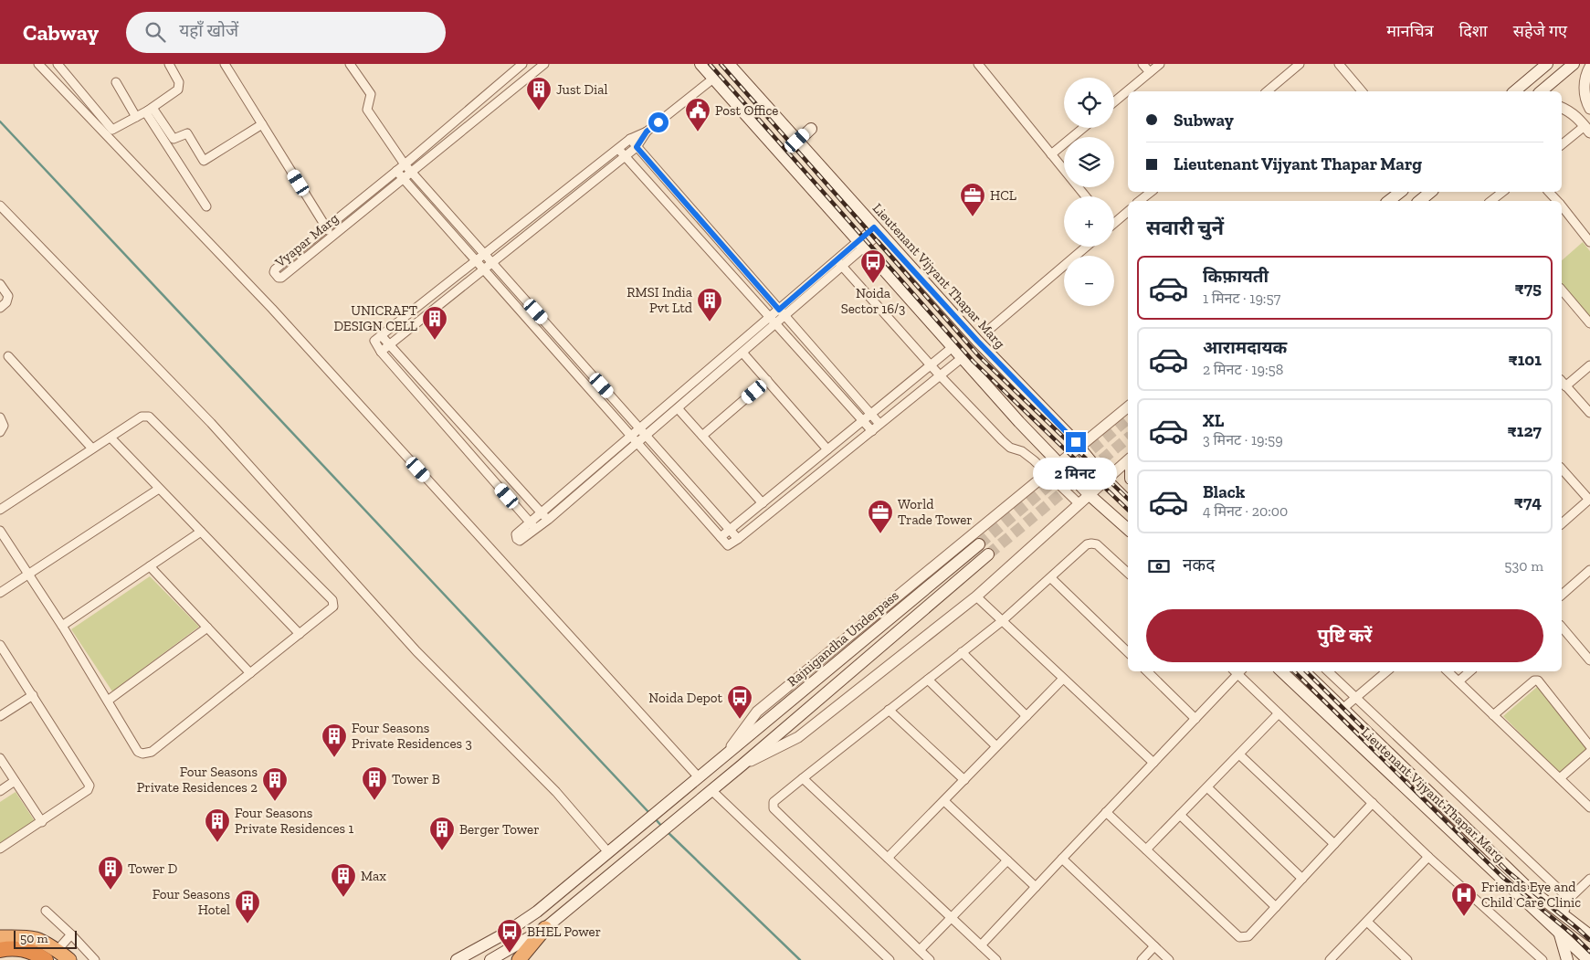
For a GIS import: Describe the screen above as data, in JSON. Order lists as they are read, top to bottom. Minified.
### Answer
{"streets":{"main road":["Lieutenant Vijyant Thapar Marg","Rajnigandha Underpass"],"street":["Vyapar Marg"]},"places":{"building":["Just Dial","RMSI India Pvt Ltd","UNICRAFT DESIGN CELL","Four Seasons Private Residences 3","Tower B","Four Seasons Private Residences 2","Four Seasons Private Residences 1","Berger Tower","Tower D","Max","Four Seasons Hotel"],"public building":["Post Office"],"office":["HCL","World Trade Tower"],"bus stop":["Noida Sector 16/3","Noida Depot","BHEL Power"],"hospital":["Friends Eye and Child Care Clinic"]},"scale_bar":"50 m","page":{"header":"Cabway","search":"यहाँ खोजें","nav":["मानचित्र","दिशा","सहेजे गए"],"map_buttons":["+","−"],"banner":["Subway","Lieutenant Vijyant Thapar Marg"],"heading":"सवारी चुनें","list":[{"name":"किफ़ायती","note":"1 मिनट · 19:57","value":"₹75"},{"name":"आरामदायक","note":"2 मिनट · 19:58","value":"₹101"},{"name":"XL","note":"3 मिनट · 19:59","value":"₹127"},{"name":"Black","note":"4 मिनट · 20:00","value":"₹74"}],"bubble":"2 मिनट","pay":["नकद","530 m"],"buttons":"पुष्टि करें","scale":"50 m"}}
